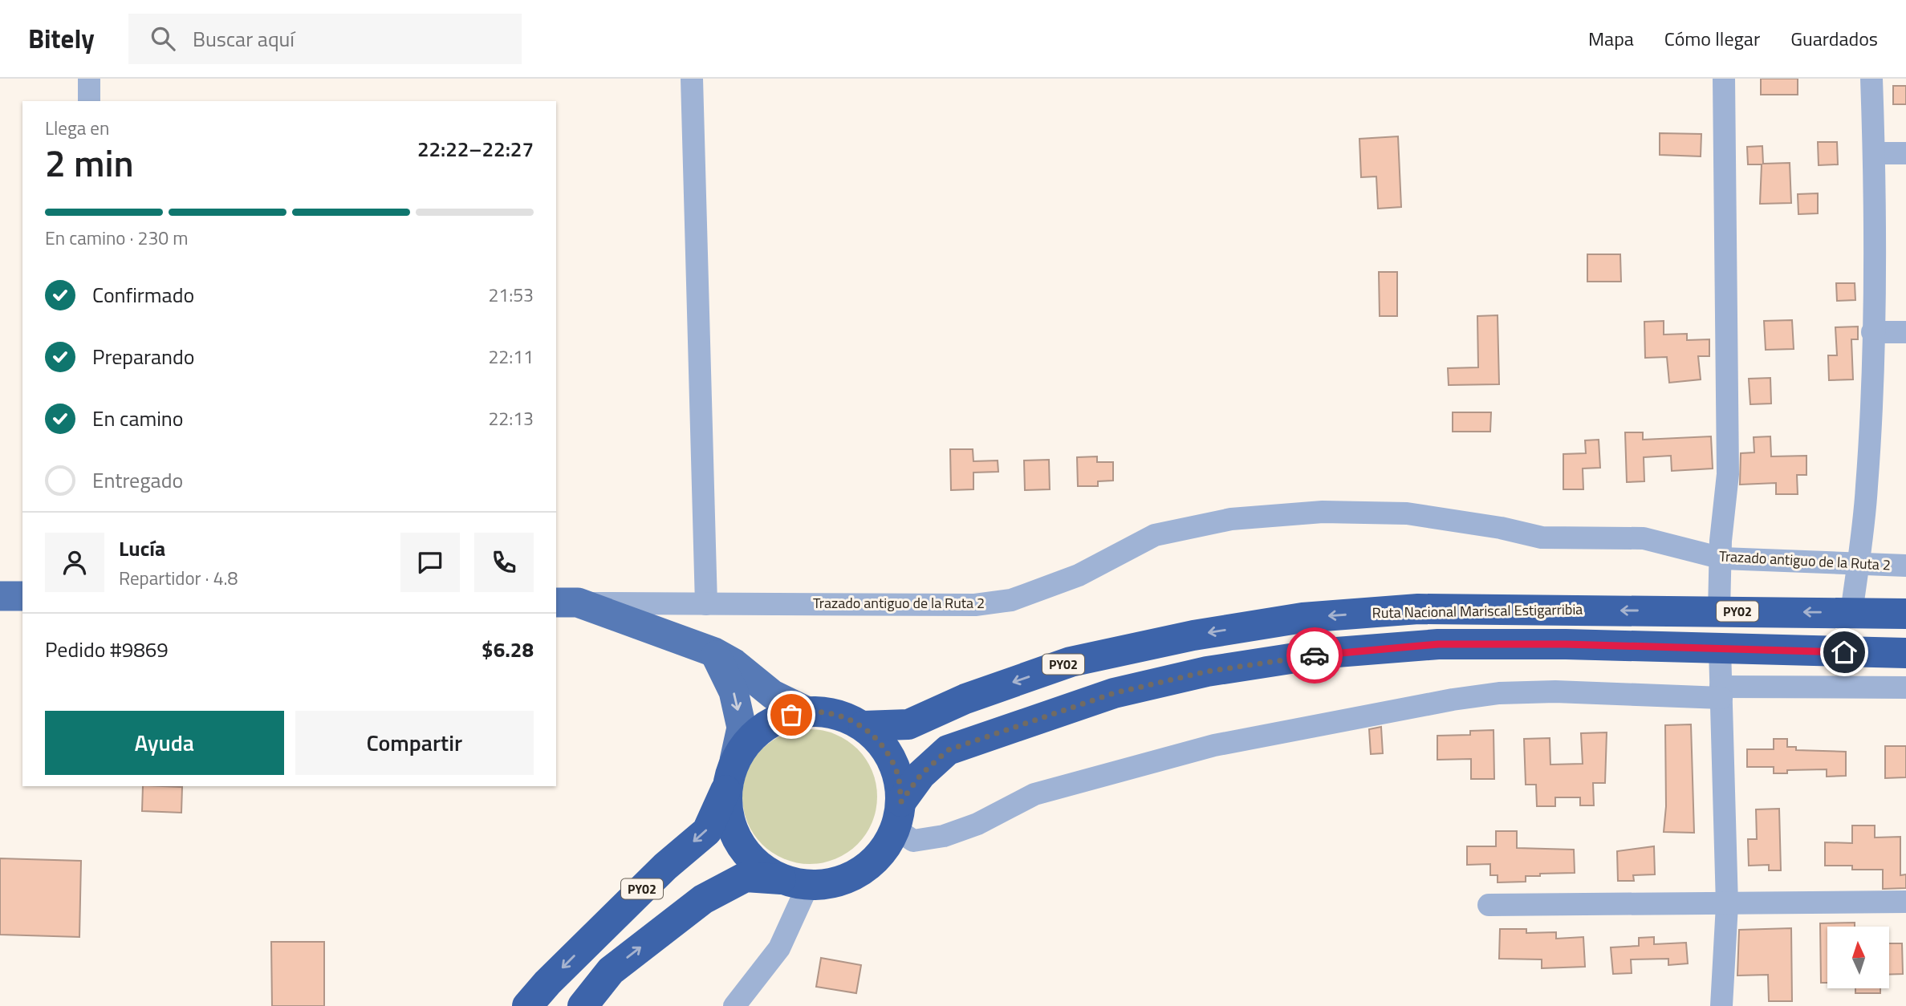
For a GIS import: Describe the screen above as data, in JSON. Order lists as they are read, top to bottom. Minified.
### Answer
{"streets":{"highway":["Ruta Nacional Mariscal Estigarribia","PY02"],"street":["Trazado antiguo de la Ruta 2"]},"crossings":[["Trazado antiguo de la Ruta 2","PY02"],["Ruta Nacional Mariscal Estigarribia","PY02"]],"north":"top","page":{"header":"Bitely","search":"Buscar aquí","nav":["Mapa","Cómo llegar","Guardados"],"heading":["2 min","Llega en","22:22–22:27"],"panel":["Lucía","Repartidor · 4.8","Pedido #9869","$6.28"],"bar":"En camino · 230 m","list":[["Confirmado","21:53"],["Preparando","22:11"],["En camino","22:13"],"Entregado"],"buttons":["Ayuda","Compartir"]}}
